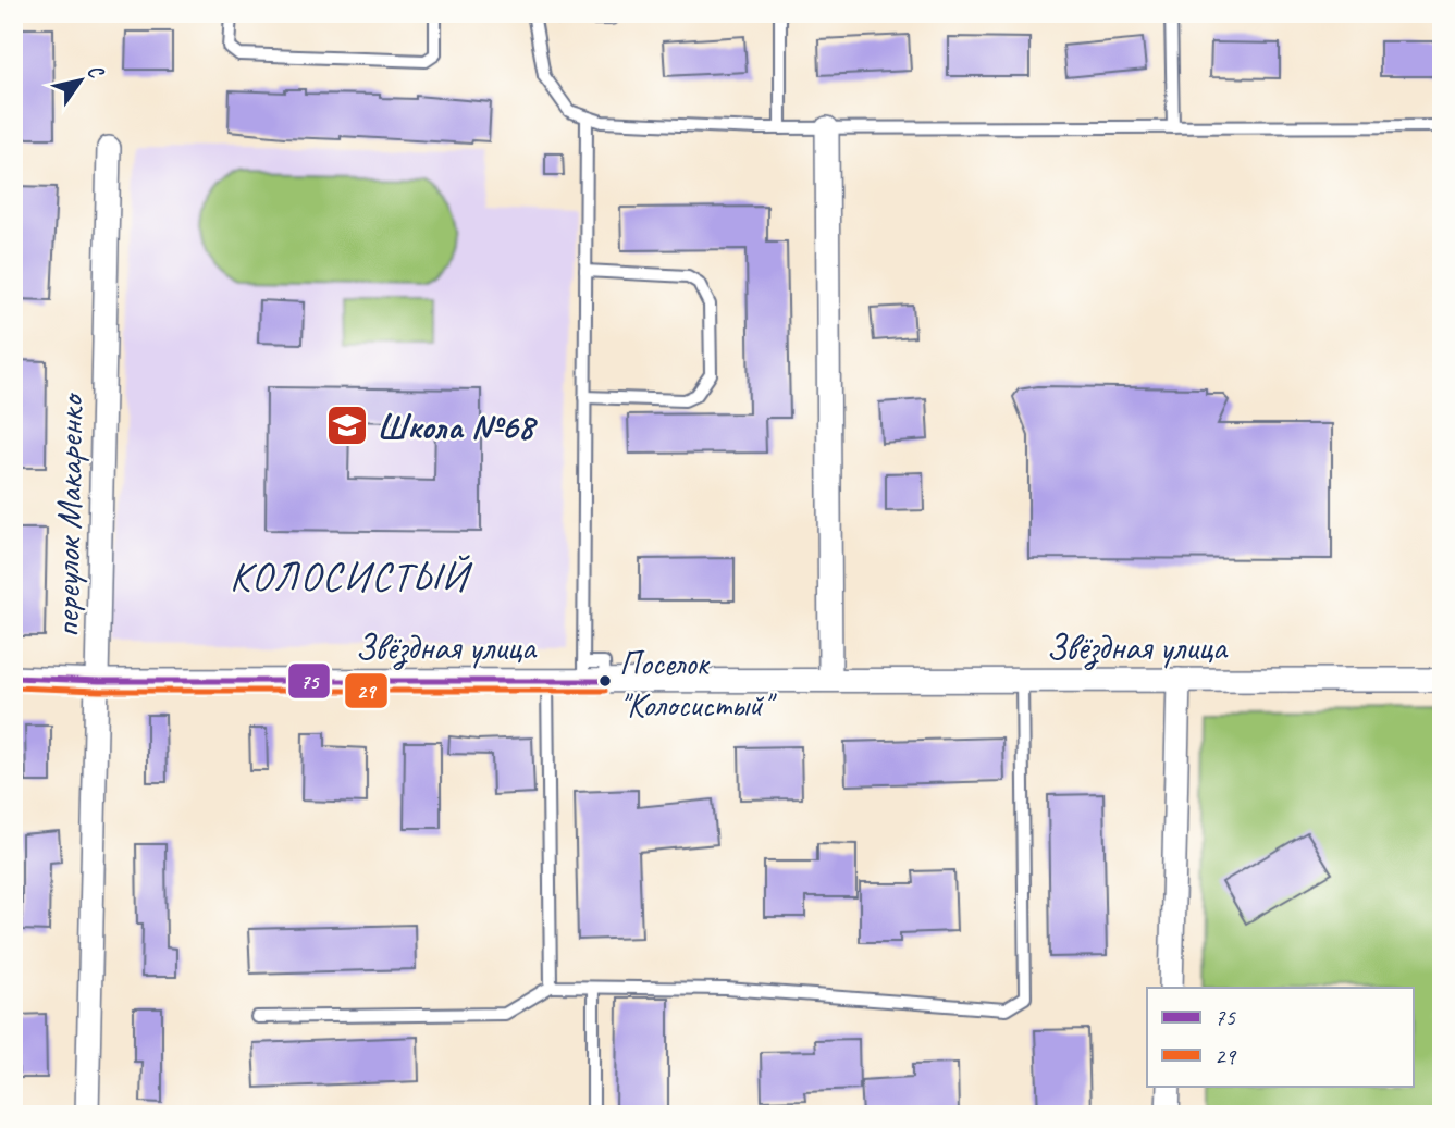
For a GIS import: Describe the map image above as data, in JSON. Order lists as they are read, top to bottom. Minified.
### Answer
{"streets":{"street":["переулок Макаренко","Звёздная улица"]},"crossings":[["переулок Макаренко","Звёздная улица"]],"districts":["КОЛОСИСТЫЙ"],"places":{"school or university":["Школа №68"],"other":["Поселок \"Колосистый\""]},"lines":["transit line 75","transit line 29"],"legend":["75","29"],"north":"top right"}
